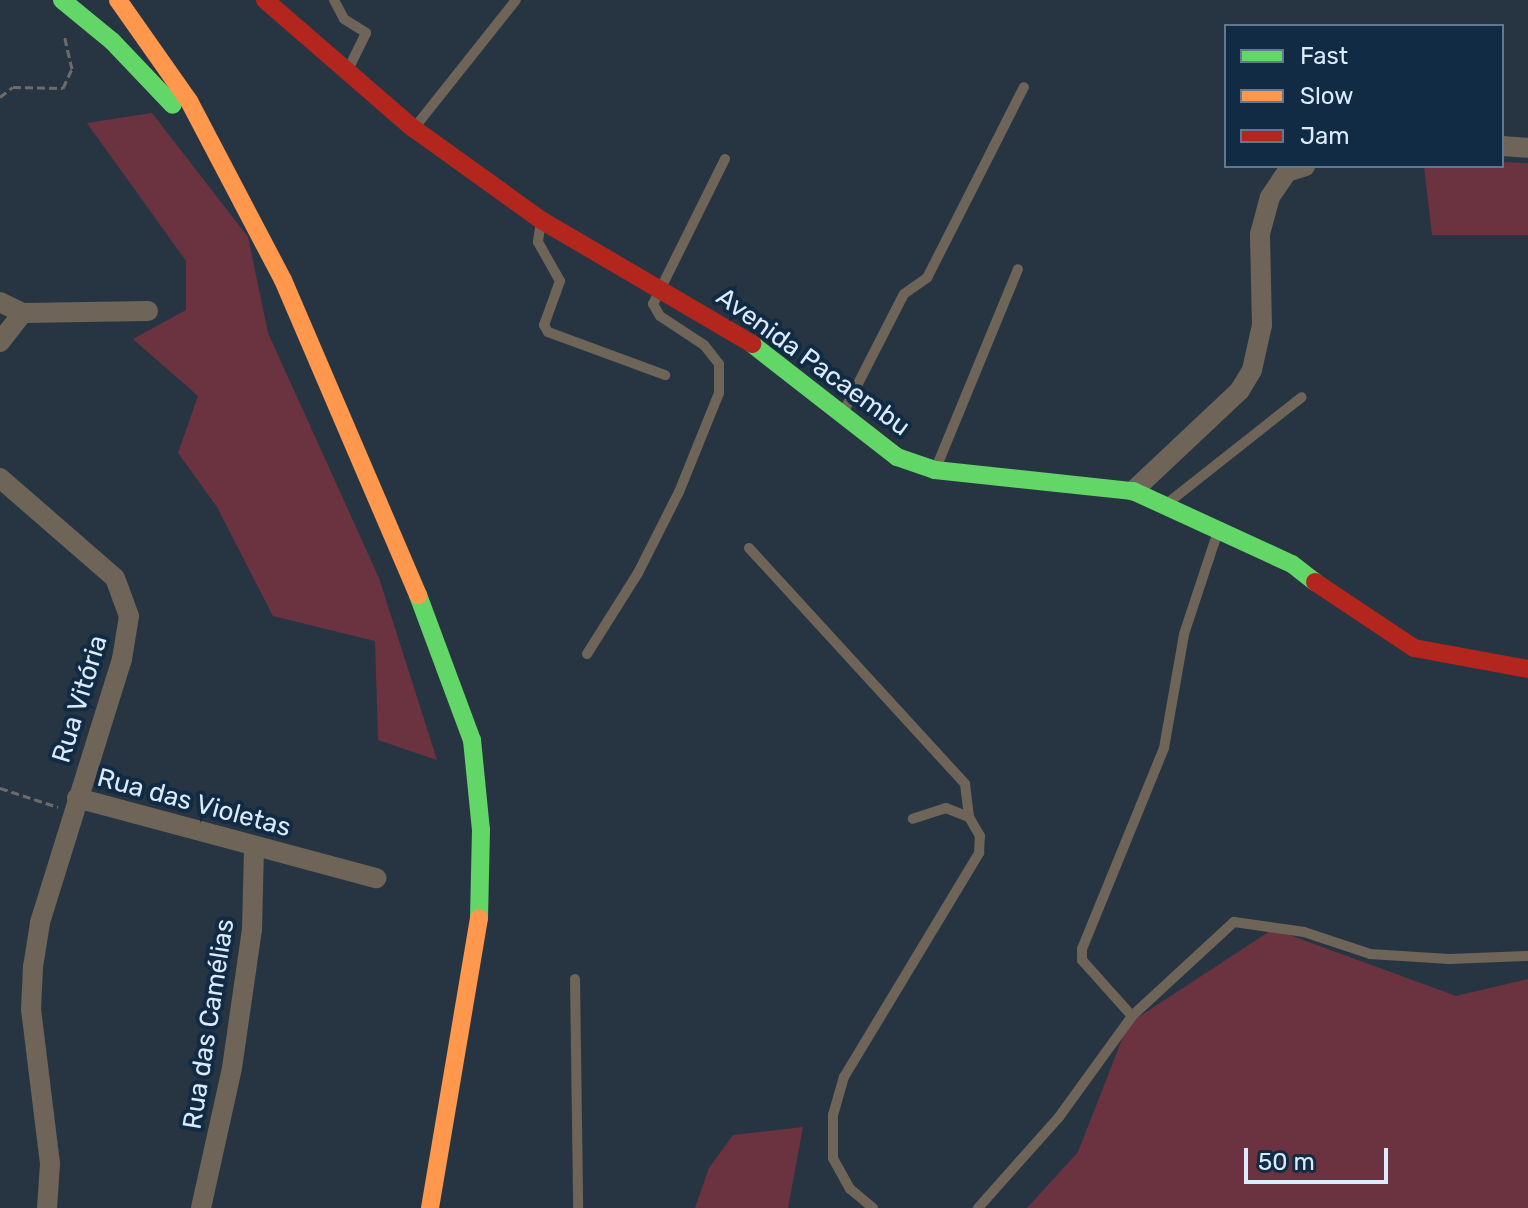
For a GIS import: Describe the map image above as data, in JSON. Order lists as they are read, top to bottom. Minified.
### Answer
{"streets":{"main road":["Avenida Pacaembu"],"street":["Rua Vitória","Rua das Violetas","Rua das Camélias"]},"crossings":[["Rua Vitória","Rua das Violetas"],["Rua das Violetas","Rua das Camélias"]],"legend":["Fast","Slow","Jam"],"scale_bar":"50 m"}
